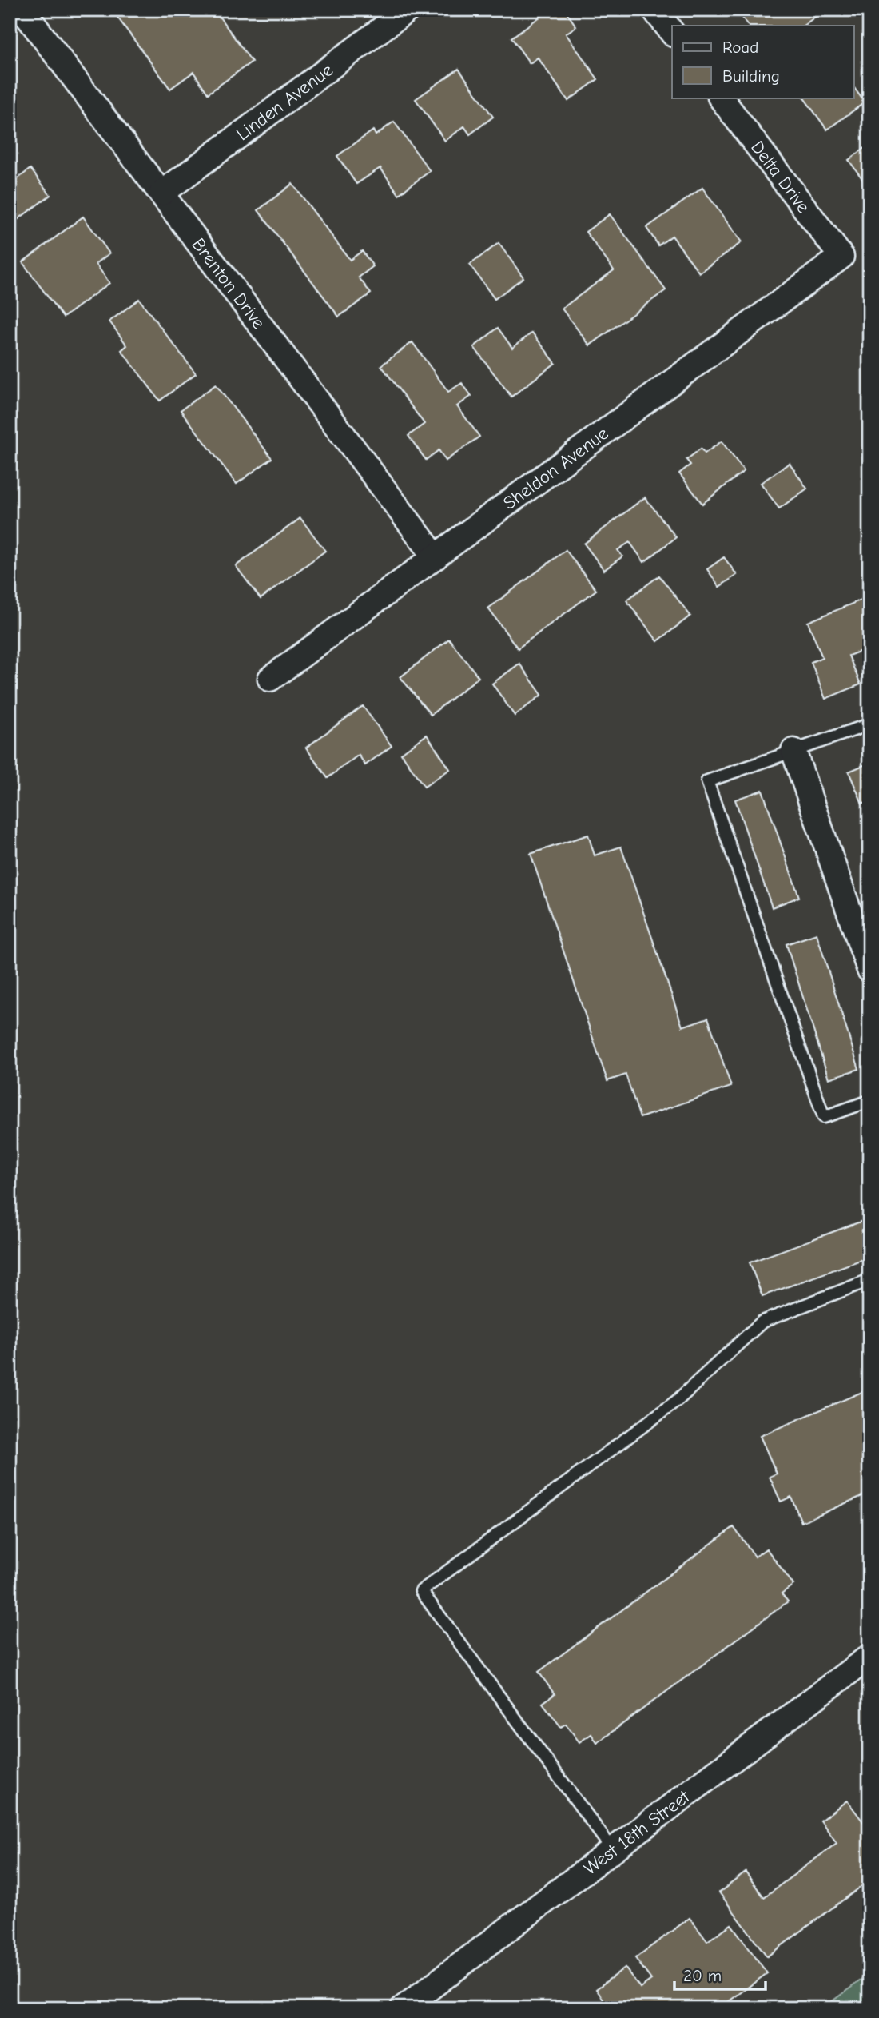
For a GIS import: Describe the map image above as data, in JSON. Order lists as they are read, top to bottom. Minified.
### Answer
{"streets":{"street":["Linden Avenue","Delta Drive","Brenton Drive","Sheldon Avenue","West 18th Street"]},"crossings":[["Linden Avenue","Brenton Drive"],["Delta Drive","Sheldon Avenue"],["Brenton Drive","Sheldon Avenue"]],"legend":["Road","Building"],"scale_bar":"20 m"}
